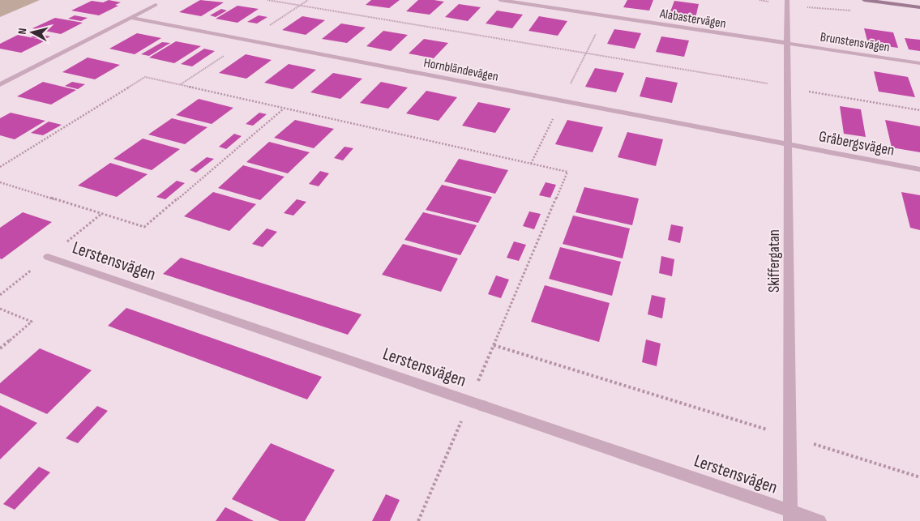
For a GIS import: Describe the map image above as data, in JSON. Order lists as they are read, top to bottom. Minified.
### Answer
{"streets":{"street":["Alabastervägen","Brunstensvägen","Hornbländevägen","Gråbergsvägen","Lerstensvägen","Skiffergatan"]},"crossings":[["Alabastervägen","Brunstensvägen"],["Alabastervägen","Skiffergatan"],["Brunstensvägen","Skiffergatan"],["Hornbländevägen","Gråbergsvägen"],["Hornbländevägen","Skiffergatan"],["Gråbergsvägen","Skiffergatan"],["Lerstensvägen","Skiffergatan"]],"north":"left"}
